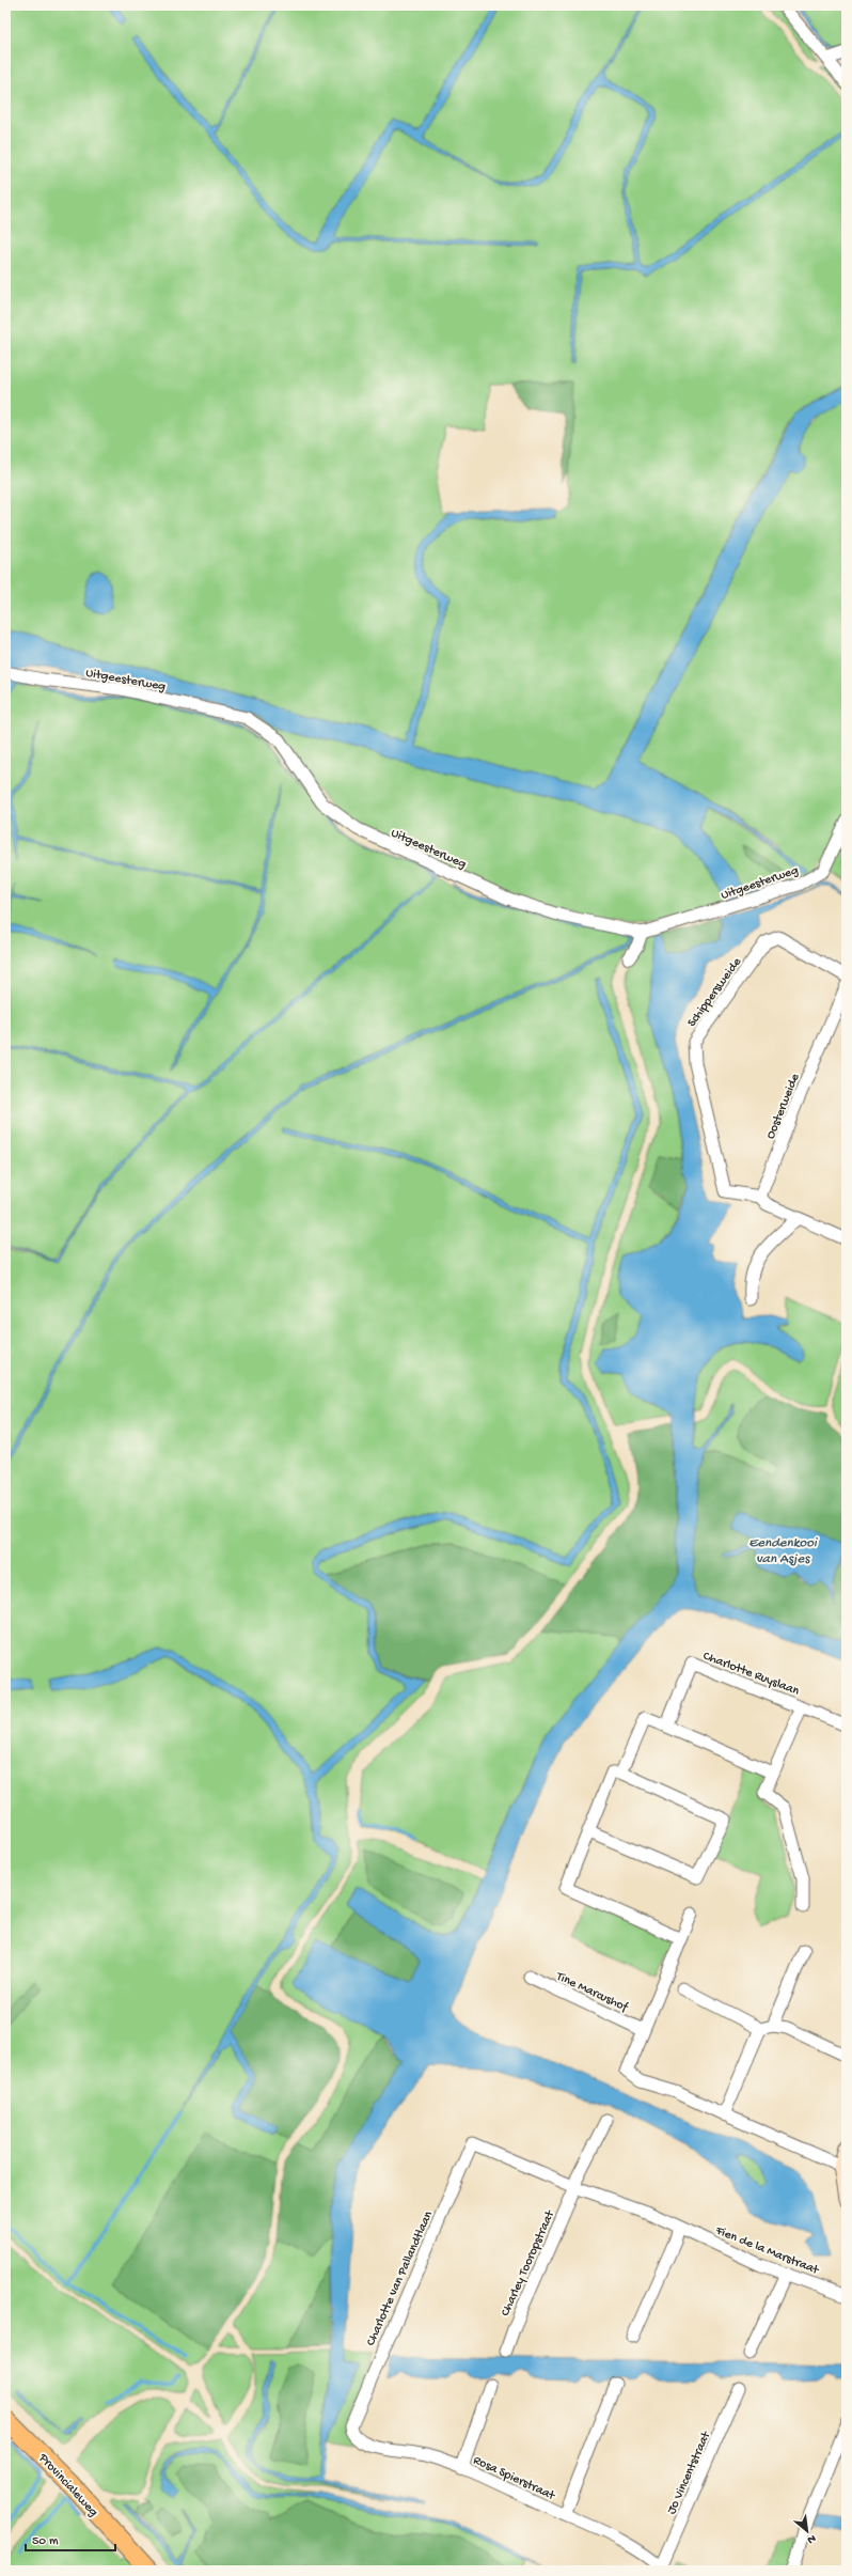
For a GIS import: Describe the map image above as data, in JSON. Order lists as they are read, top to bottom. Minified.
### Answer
{"streets":{"main road":["Provincialeweg"],"street":["Uitgeesterweg","Schippersweide","Oosterweide","Charlotte Ruyslaan","Tine Marcushof","Fien de la Marstraat","Charley Tooropstraat","Charlotte van Pallandtlaan","Jo Vincentstraat","Rosa Spierstraat"]},"crossings":[["Schippersweide","Oosterweide"],["Fien de la Marstraat","Charley Tooropstraat"],["Fien de la Marstraat","Charlotte van Pallandtlaan"],["Charlotte van Pallandtlaan","Rosa Spierstraat"],["Jo Vincentstraat","Rosa Spierstraat"]],"water":["Eendenkooi van Asjes"],"scale_bar":"50 m","north":"bottom right"}
